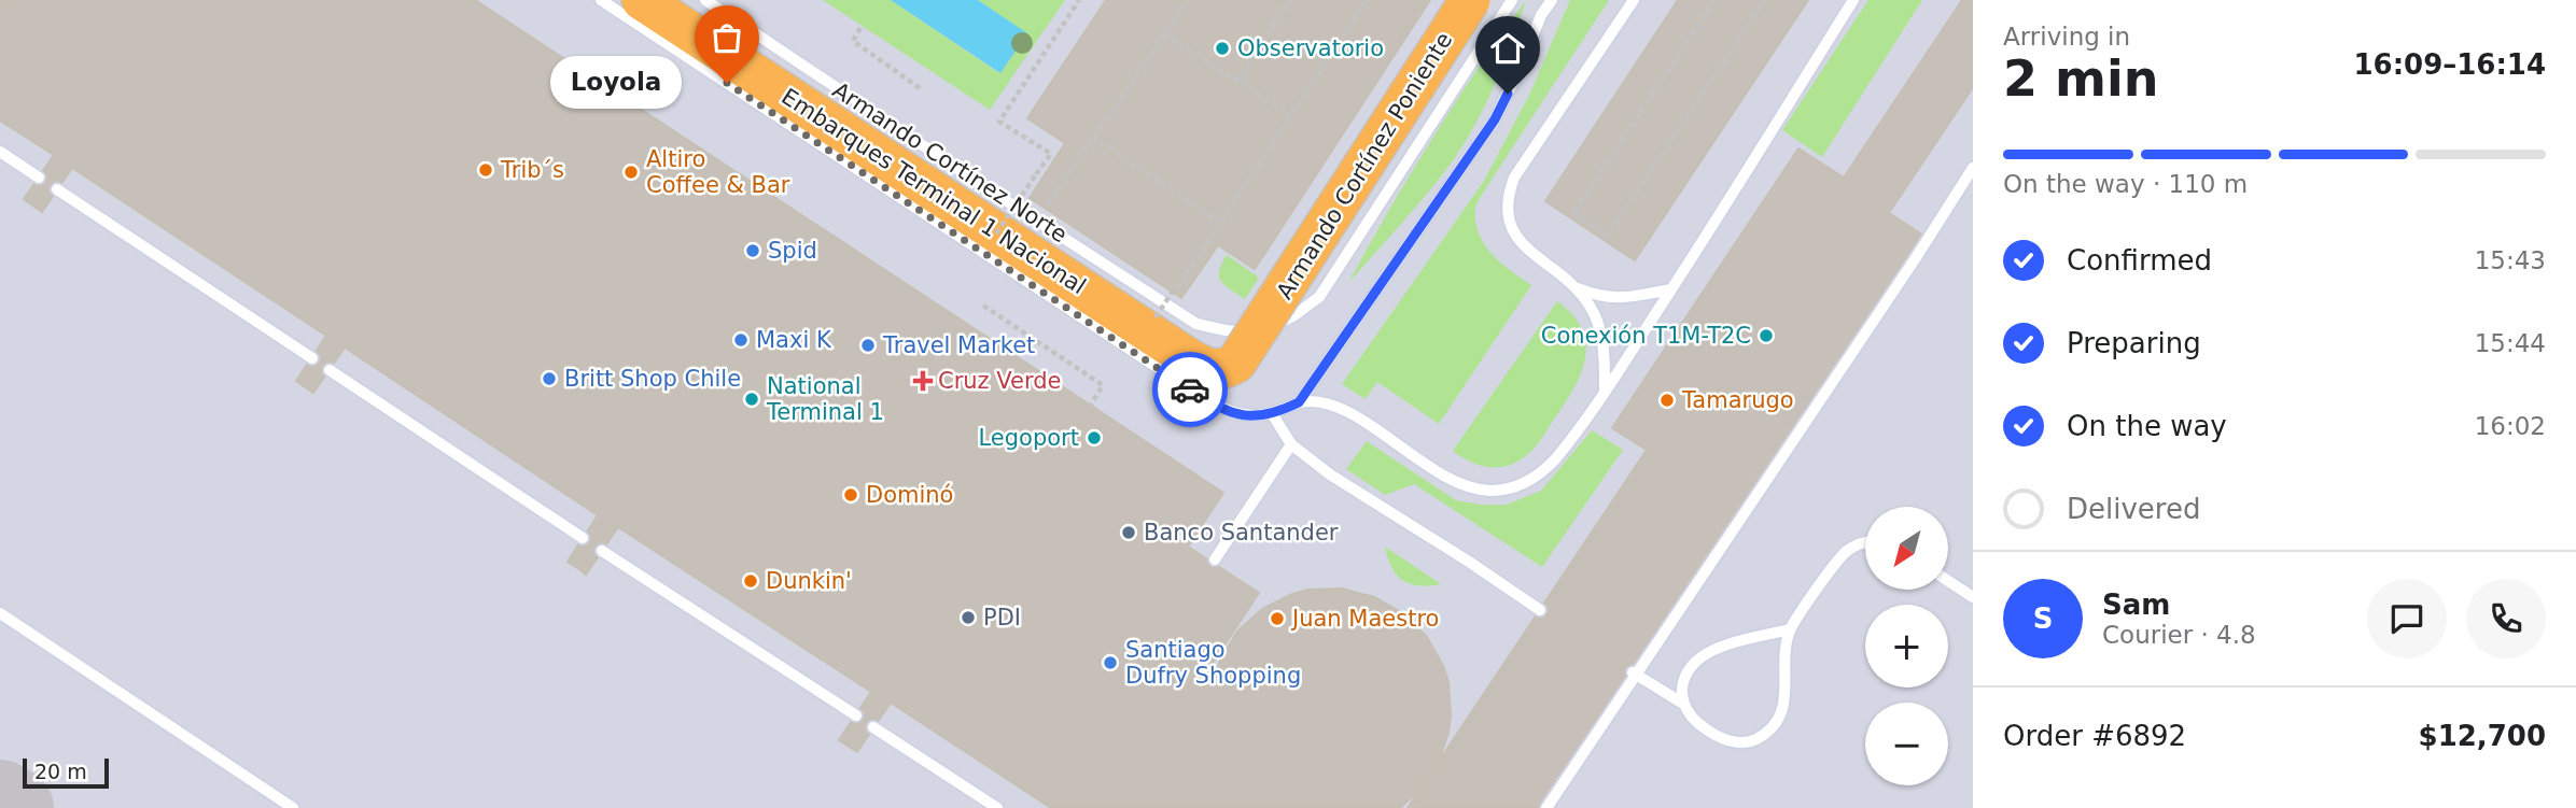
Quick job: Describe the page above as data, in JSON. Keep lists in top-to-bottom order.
{
  "streets": {
    "highway": ["Armando Cortínez Poniente", "Embarques Terminal 1 Nacional"],
    "lane": ["Armando Cortínez Norte"]
  },
  "crossings": [
    ["Armando Cortínez Norte", "Armando Cortínez Poniente"],
    ["Armando Cortínez Norte", "Embarques Terminal 1 Nacional"],
    ["Armando Cortínez Poniente", "Embarques Terminal 1 Nacional"]
  ],
  "places": {
    "other": [
      "Observatorio",
      "Loyola",
      "Trib´s",
      "Altiro Coffee & Bar",
      "Spid",
      "Conexión T1M-T2C",
      "Maxi K",
      "Travel Market",
      "Britt Shop Chile",
      "National Terminal 1",
      "Tamarugo",
      "Legoport",
      "Dominó",
      "Banco Santander",
      "Dunkin'",
      "PDI",
      "Juan Maestro",
      "Santiago Dufry Shopping"
    ],
    "health": ["Cruz Verde"]
  },
  "scale_bar": "20 m",
  "north": "bottom left",
  "page": {
    "heading": ["2 min", "Arriving in", "16:09–16:14"],
    "panel": [
      "Sam",
      "Courier · 4.8",
      "Order #6892",
      "$12,700"
    ],
    "bubble": "Loyola",
    "bar": "On the way · 110 m",
    "list": [
      ["Confirmed", "15:43"],
      ["Preparing", "15:44"],
      ["On the way", "16:02"],
      "Delivered"
    ],
    "map_buttons": ["+", "−"],
    "round": "S",
    "scale": "20 m"
  }
}
